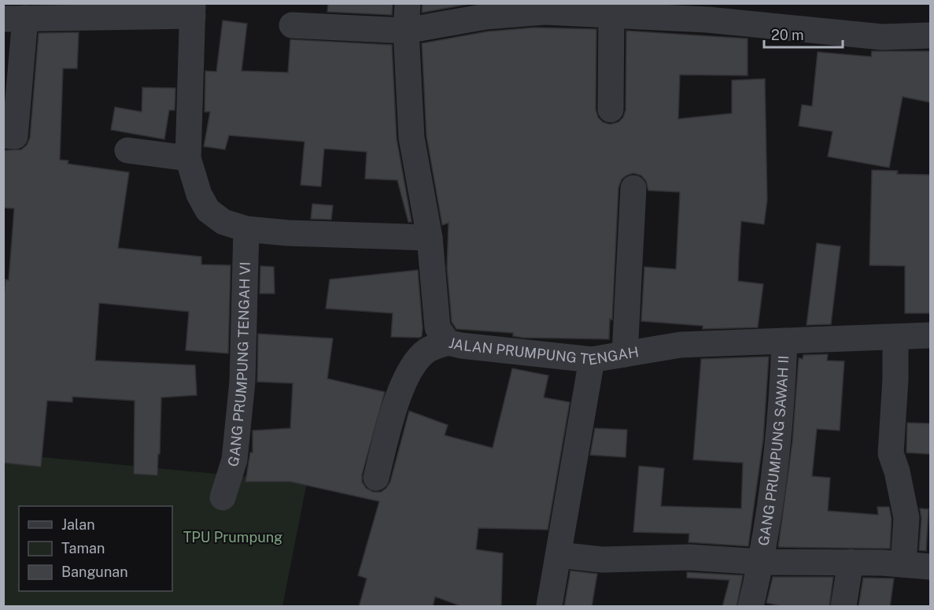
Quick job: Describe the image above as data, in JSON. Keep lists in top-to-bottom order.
{
  "streets": {
    "street": ["JALAN PRUMPUNG TENGAH", "GANG PRUMPUNG TENGAH VI", "GANG PRUMPUNG SAWAH II"]
  },
  "crossings": [
    ["JALAN PRUMPUNG TENGAH", "GANG PRUMPUNG SAWAH II"]
  ],
  "parks": ["TPU Prumpung"],
  "legend": ["Jalan", "Taman", "Bangunan"],
  "scale_bar": "20 m"
}
